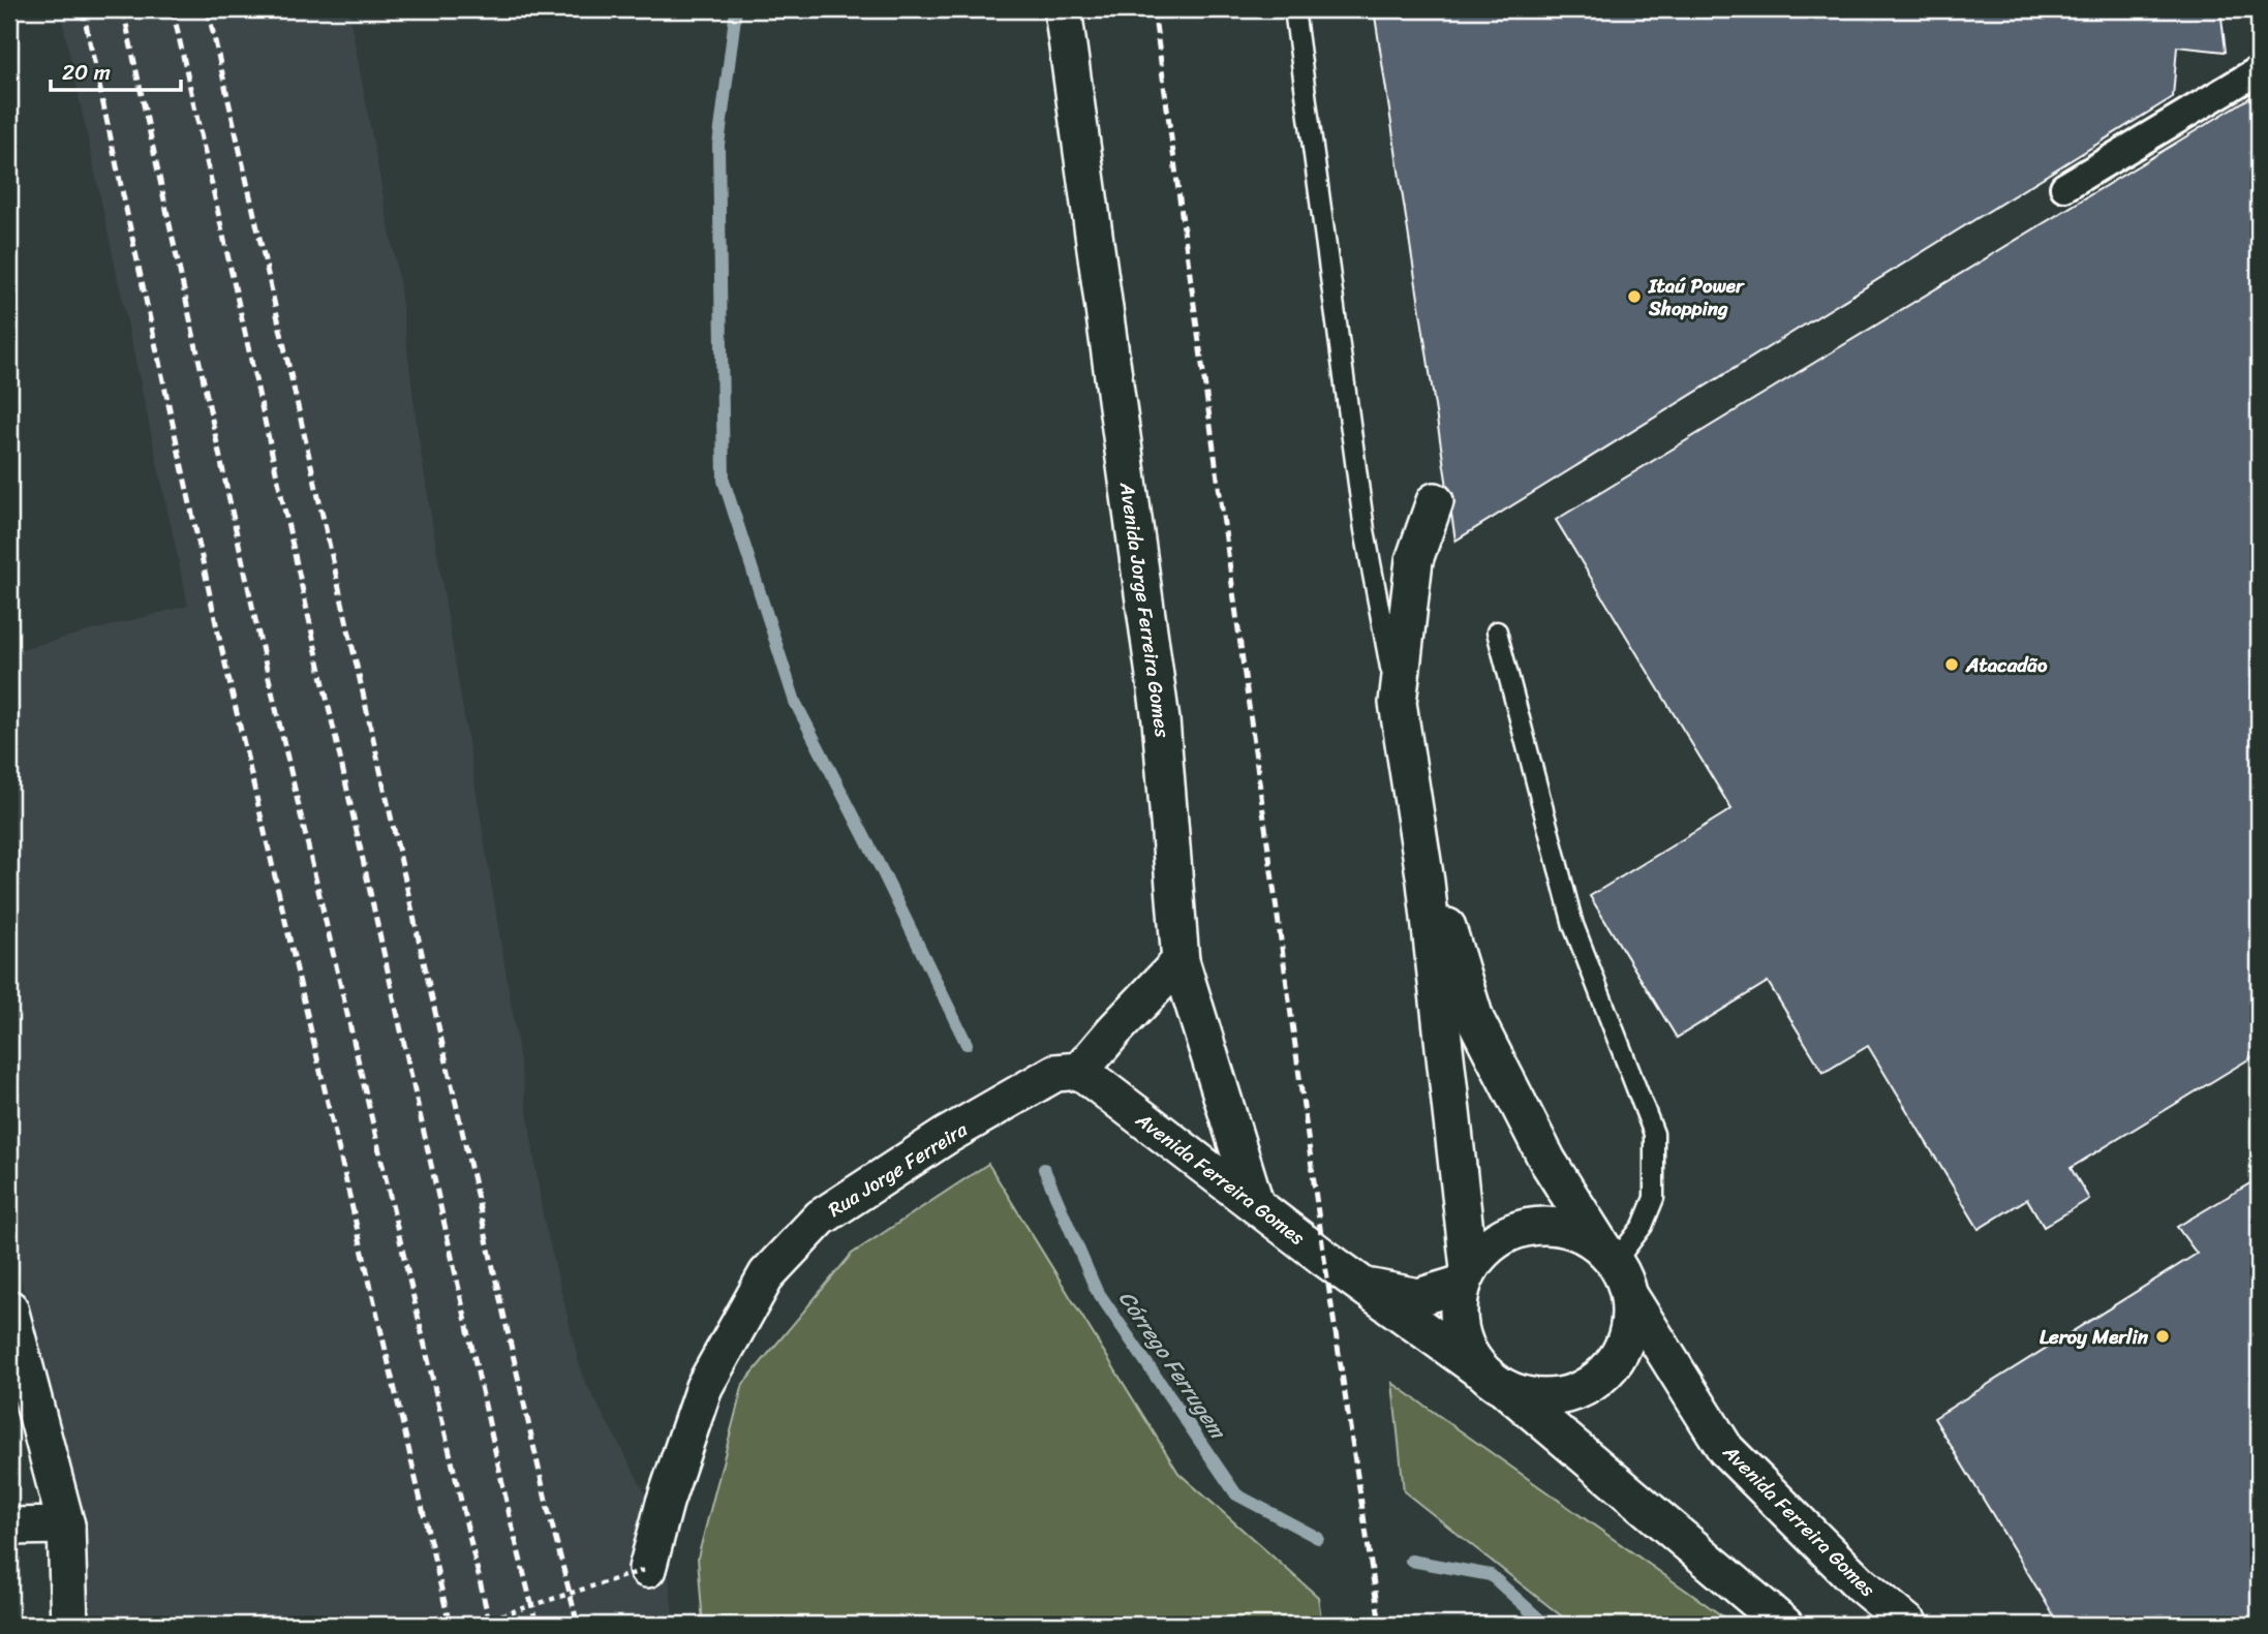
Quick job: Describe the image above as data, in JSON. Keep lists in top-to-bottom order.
{
  "streets": {
    "street": ["Avenida Jorge Ferreira Gomes", "Rua Jorge Ferreira", "Avenida Ferreira Gomes"]
  },
  "crossings": [
    ["Avenida Jorge Ferreira Gomes", "Avenida Ferreira Gomes"],
    ["Rua Jorge Ferreira", "Avenida Ferreira Gomes"]
  ],
  "water": ["Córrego Ferrugem"],
  "places": ["Itaú Power Shopping", "Atacadão", "Leroy Merlin"],
  "scale_bar": "20 m"
}
